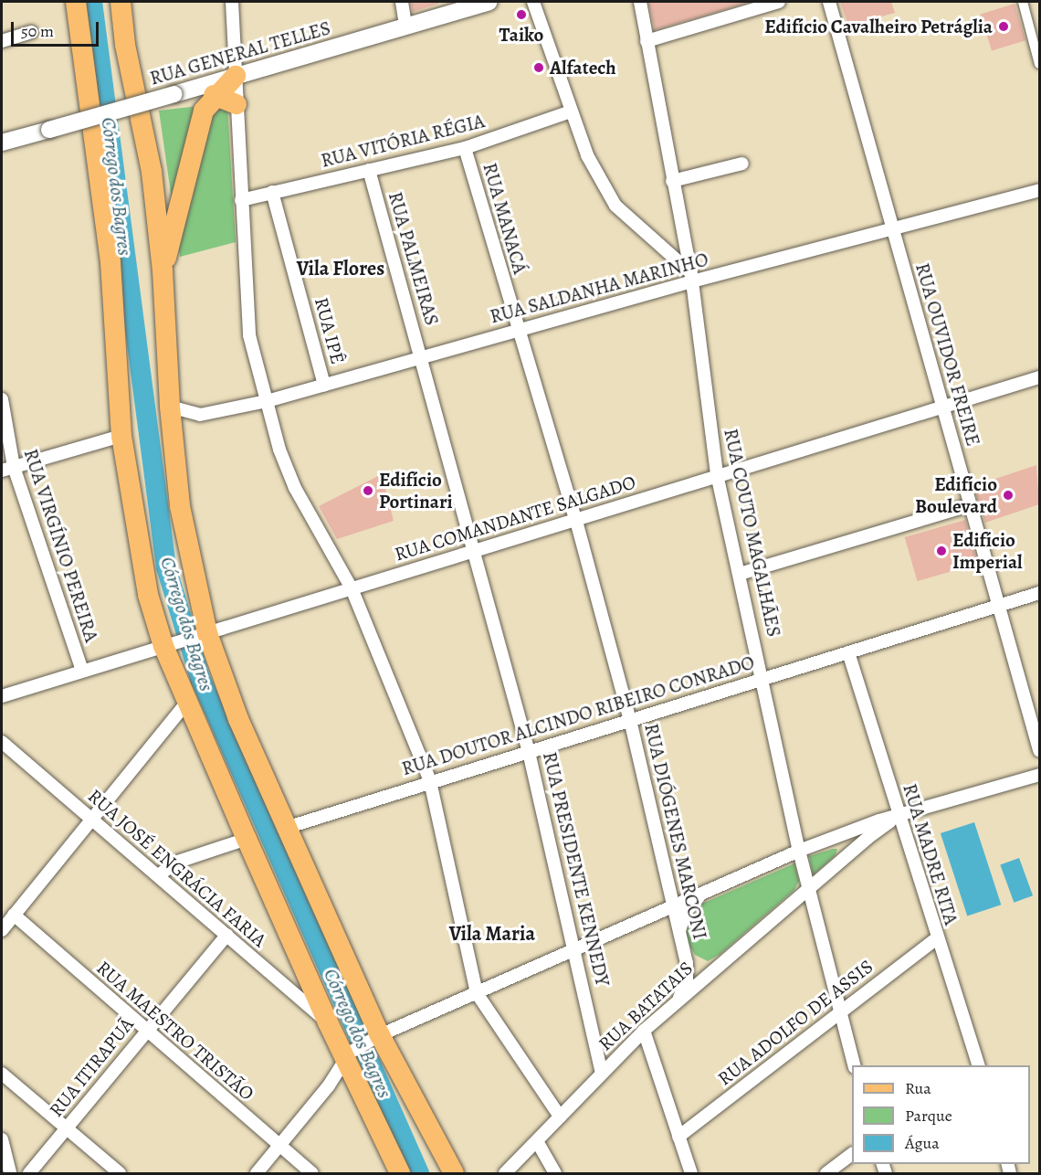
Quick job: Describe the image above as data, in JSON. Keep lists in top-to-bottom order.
{
  "streets": {
    "street": [
      "RUA GENERAL TELLES",
      "RUA VITÓRIA RÉGIA",
      "RUA MANACÁ",
      "RUA PALMEIRAS",
      "RUA SALDANHA MARINHO",
      "RUA IPÊ",
      "RUA OUVIDOR FREIRE",
      "RUA COMANDANTE SALGADO",
      "RUA COUTO MAGALHÃES",
      "RUA VIRGÍNIO PEREIRA",
      "RUA DOUTOR ALCINDO RIBEIRO CONRADO",
      "RUA DIÓGENES MARCONI",
      "RUA MADRE RITA",
      "RUA JOSÉ ENGRÁCIA FARIA",
      "RUA PRESIDENTE KENNEDY",
      "RUA BATATAIS",
      "RUA ADOLFO DE ASSIS",
      "RUA MAESTRO TRISTÃO",
      "RUA ITIRAPUÃ"
    ]
  },
  "crossings": [
    ["RUA VITÓRIA RÉGIA", "RUA MANACÁ"],
    ["RUA VITÓRIA RÉGIA", "RUA PALMEIRAS"],
    ["RUA VITÓRIA RÉGIA", "RUA IPÊ"],
    ["RUA MANACÁ", "RUA SALDANHA MARINHO"],
    ["RUA MANACÁ", "RUA DIÓGENES MARCONI"],
    ["RUA PALMEIRAS", "RUA SALDANHA MARINHO"],
    ["RUA PALMEIRAS", "RUA PRESIDENTE KENNEDY"],
    ["RUA SALDANHA MARINHO", "RUA IPÊ"],
    ["RUA SALDANHA MARINHO", "RUA OUVIDOR FREIRE"],
    ["RUA SALDANHA MARINHO", "RUA COUTO MAGALHÃES"],
    ["RUA SALDANHA MARINHO", "RUA DIÓGENES MARCONI"],
    ["RUA SALDANHA MARINHO", "RUA PRESIDENTE KENNEDY"],
    ["RUA OUVIDOR FREIRE", "RUA COMANDANTE SALGADO"],
    ["RUA OUVIDOR FREIRE", "RUA DOUTOR ALCINDO RIBEIRO CONRADO"],
    ["RUA COMANDANTE SALGADO", "RUA COUTO MAGALHÃES"],
    ["RUA COMANDANTE SALGADO", "RUA VIRGÍNIO PEREIRA"],
    ["RUA COMANDANTE SALGADO", "RUA DIÓGENES MARCONI"],
    ["RUA COMANDANTE SALGADO", "RUA PRESIDENTE KENNEDY"],
    ["RUA COUTO MAGALHÃES", "RUA DOUTOR ALCINDO RIBEIRO CONRADO"],
    ["RUA COUTO MAGALHÃES", "RUA BATATAIS"],
    ["RUA COUTO MAGALHÃES", "RUA ADOLFO DE ASSIS"],
    ["RUA DOUTOR ALCINDO RIBEIRO CONRADO", "RUA DIÓGENES MARCONI"],
    ["RUA DOUTOR ALCINDO RIBEIRO CONRADO", "RUA MADRE RITA"],
    ["RUA DOUTOR ALCINDO RIBEIRO CONRADO", "RUA PRESIDENTE KENNEDY"],
    ["RUA DIÓGENES MARCONI", "RUA BATATAIS"],
    ["RUA MADRE RITA", "RUA BATATAIS"],
    ["RUA MADRE RITA", "RUA ADOLFO DE ASSIS"],
    ["RUA JOSÉ ENGRÁCIA FARIA", "RUA ITIRAPUÃ"],
    ["RUA PRESIDENTE KENNEDY", "RUA BATATAIS"],
    ["RUA MAESTRO TRISTÃO", "RUA ITIRAPUÃ"]
  ],
  "districts": ["Vila Flores", "Vila Maria"],
  "water": ["Córrego dos Bagres"],
  "places": [
    "Taiko",
    "Edifício Cavalheiro Petráglia",
    "Alfatech",
    "Edifício Portinari",
    "Edifício Boulevard",
    "Edifício Imperial"
  ],
  "legend": ["Rua", "Parque", "Água"],
  "scale_bar": "50 m"
}
